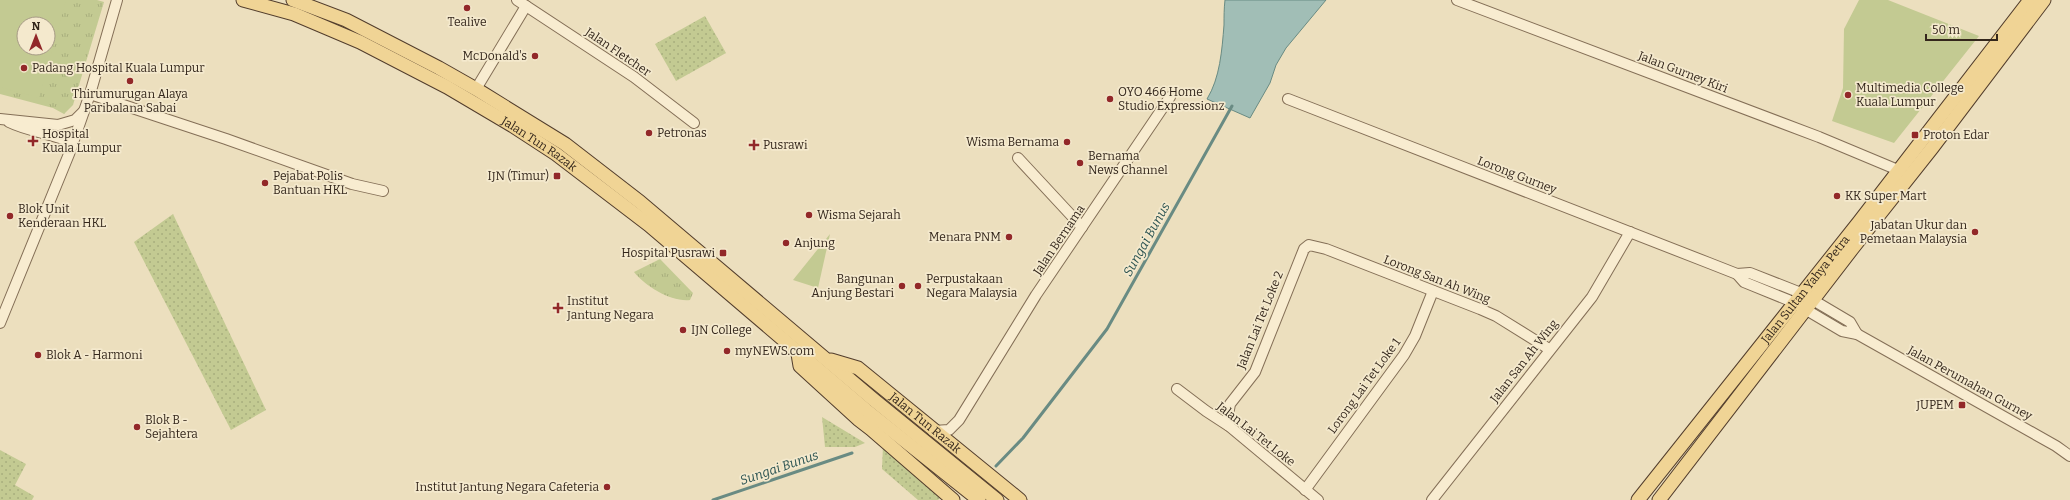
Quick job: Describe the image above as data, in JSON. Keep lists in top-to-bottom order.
{
  "streets": {
    "main road": ["Jalan Tun Razak", "Jalan Sultan Yahya Petra"],
    "street": [
      "Jalan Fletcher",
      "Jalan Gurney Kiri",
      "Lorong Gurney",
      "Jalan Bernama",
      "Lorong San Ah Wing",
      "Jalan Lai Tet Loke 2",
      "Jalan San Ah Wing",
      "Jalan Perumahan Gurney",
      "Lorong Lai Tet Loke 1",
      "Jalan Lai Tet Loke"
    ]
  },
  "crossings": [
    ["Jalan Fletcher", "Jalan Tun Razak"],
    ["Jalan Gurney Kiri", "Jalan Sultan Yahya Petra"],
    ["Jalan Tun Razak", "Jalan Bernama"],
    ["Lorong Gurney", "Jalan Sultan Yahya Petra"],
    ["Lorong Gurney", "Jalan San Ah Wing"],
    ["Lorong Gurney", "Jalan Perumahan Gurney"],
    ["Lorong San Ah Wing", "Jalan Lai Tet Loke 2"],
    ["Lorong San Ah Wing", "Jalan San Ah Wing"],
    ["Lorong San Ah Wing", "Lorong Lai Tet Loke 1"],
    ["Jalan Sultan Yahya Petra", "Jalan Perumahan Gurney"],
    ["Jalan Lai Tet Loke 2", "Jalan Lai Tet Loke"],
    ["Lorong Lai Tet Loke 1", "Jalan Lai Tet Loke"]
  ],
  "water": ["Sungai Bunus"],
  "places": {
    "other": [
      "Tealive",
      "McDonald's",
      "Padang Hospital Kuala Lumpur",
      "Thirumurugan Alaya Paribalana Sabai",
      "Multimedia College Kuala Lumpur",
      "OYO 466 Home Studio Expressionz",
      "Petronas",
      "Wisma Bernama",
      "Bernama News Channel",
      "Pejabat Polis Bantuan HKL",
      "KK Super Mart",
      "Wisma Sejarah",
      "Blok Unit Kenderaan HKL",
      "Jabatan Ukur dan Pemetaan Malaysia",
      "Menara PNM",
      "Anjung",
      "Bangunan Anjung Bestari",
      "Perpustakaan Negara Malaysia",
      "IJN College",
      "myNEWS.com",
      "Blok A - Harmoni",
      "Blok B - Sejahtera",
      "Institut Jantung Negara Cafeteria"
    ],
    "transit": [
      "Proton Edar",
      "IJN (Timur)",
      "Hospital Pusrawi",
      "JUPEM"
    ],
    "health": ["Hospital Kuala Lumpur", "Pusrawi", "Institut Jantung Negara"]
  },
  "scale_bar": "50 m",
  "north": "top"
}
